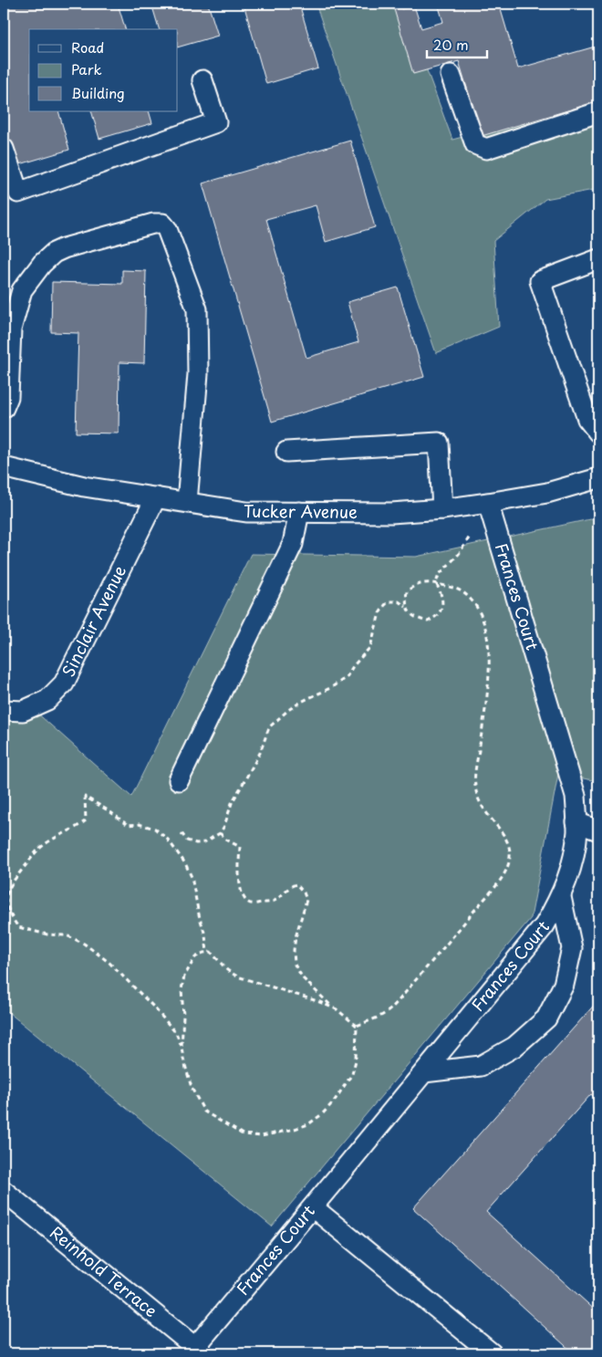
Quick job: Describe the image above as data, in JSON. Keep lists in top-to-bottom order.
{
  "streets": {
    "street": [
      "Tucker Avenue",
      "Frances Court",
      "Sinclair Avenue",
      "Reinhold Terrace"
    ]
  },
  "crossings": [
    ["Tucker Avenue", "Frances Court"],
    ["Tucker Avenue", "Sinclair Avenue"],
    ["Frances Court", "Reinhold Terrace"]
  ],
  "legend": ["Road", "Park", "Building"],
  "scale_bar": "20 m"
}
